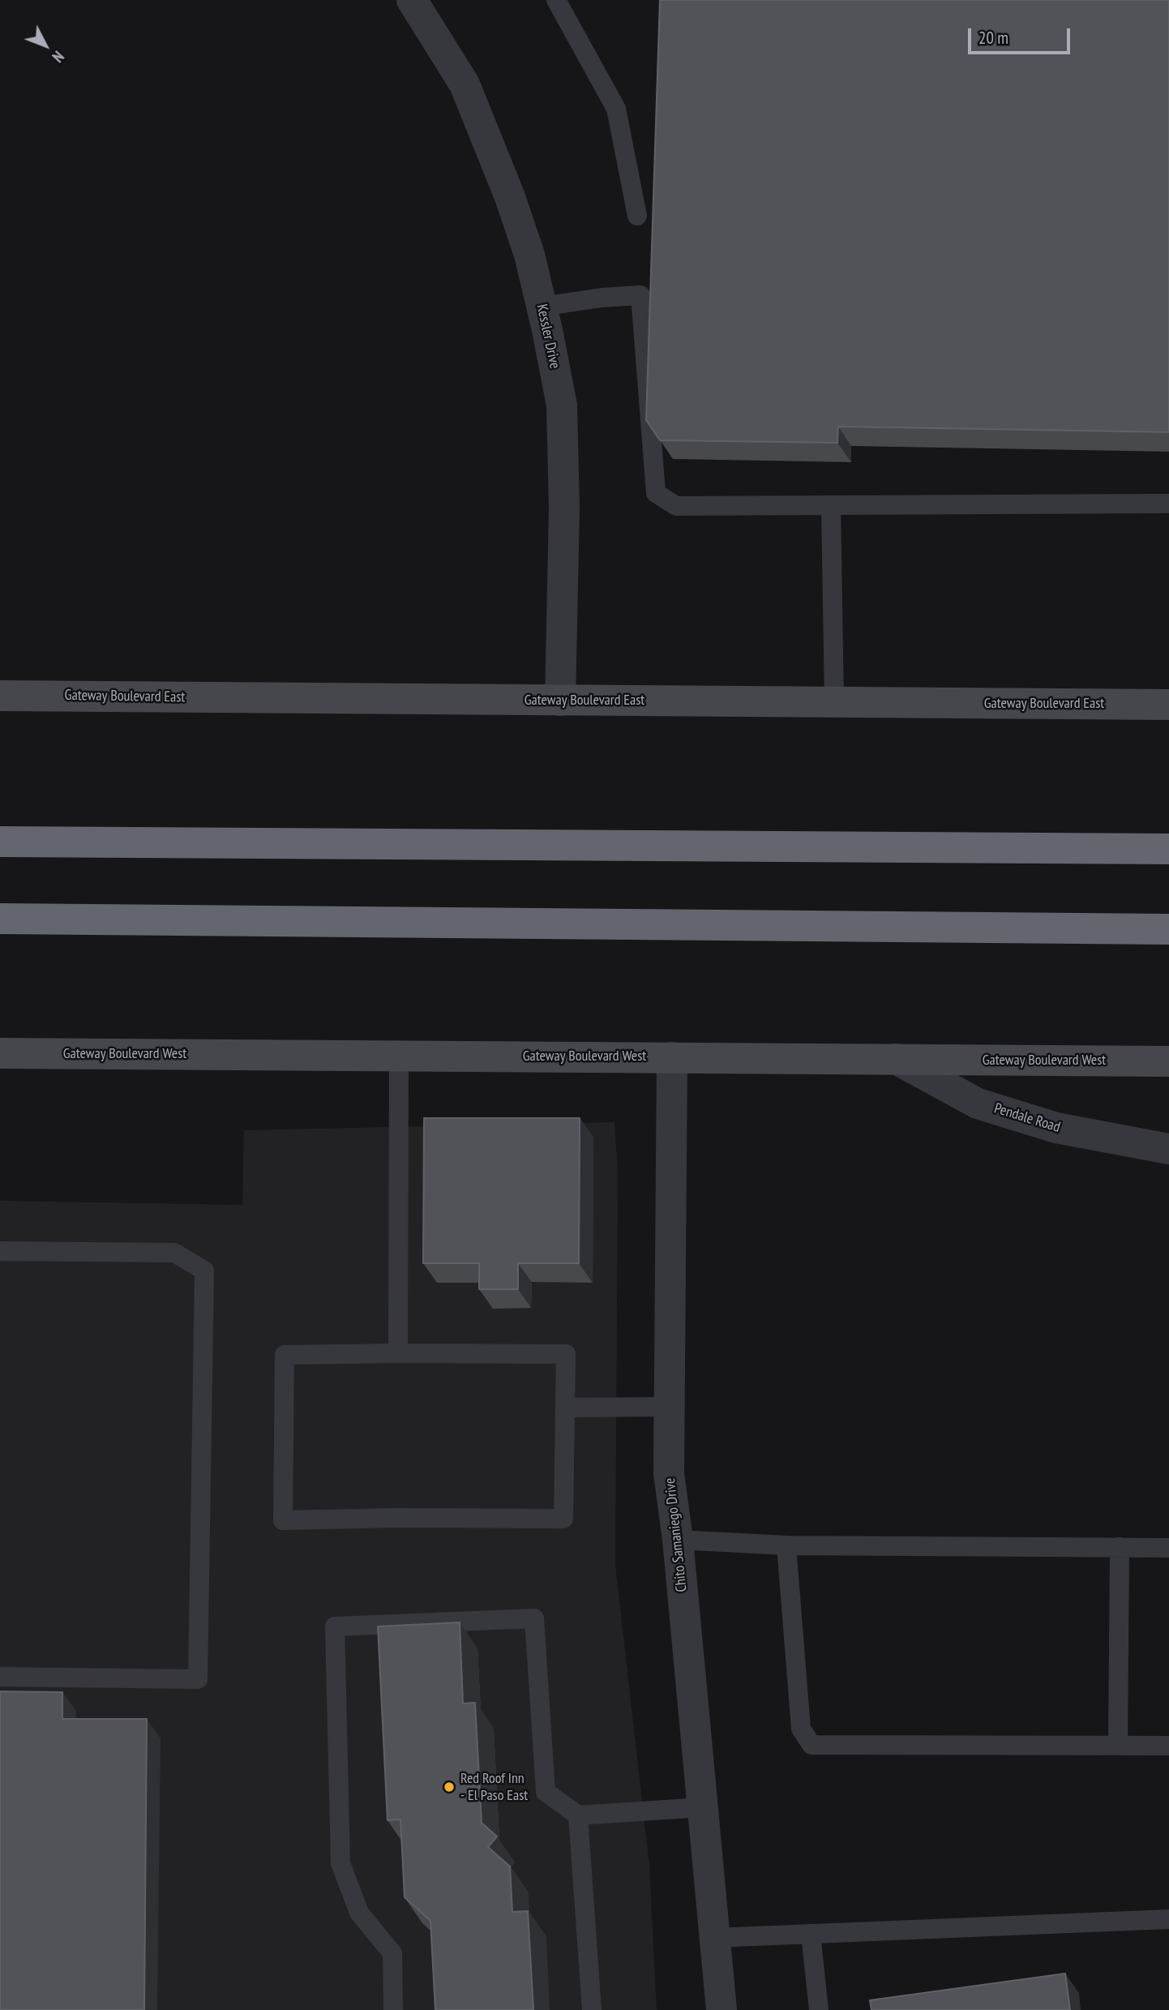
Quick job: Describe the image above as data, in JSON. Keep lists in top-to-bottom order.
{
  "streets": {
    "main road": ["Gateway Boulevard East", "Gateway Boulevard West"],
    "street": ["Kessler Drive", "Pendale Road", "Chito Samaniego Drive"]
  },
  "crossings": [
    ["Kessler Drive", "Gateway Boulevard East"],
    ["Gateway Boulevard West", "Pendale Road"],
    ["Gateway Boulevard West", "Chito Samaniego Drive"]
  ],
  "places": ["Red Roof Inn - El Paso East"],
  "scale_bar": "20 m",
  "north": "bottom right"
}
